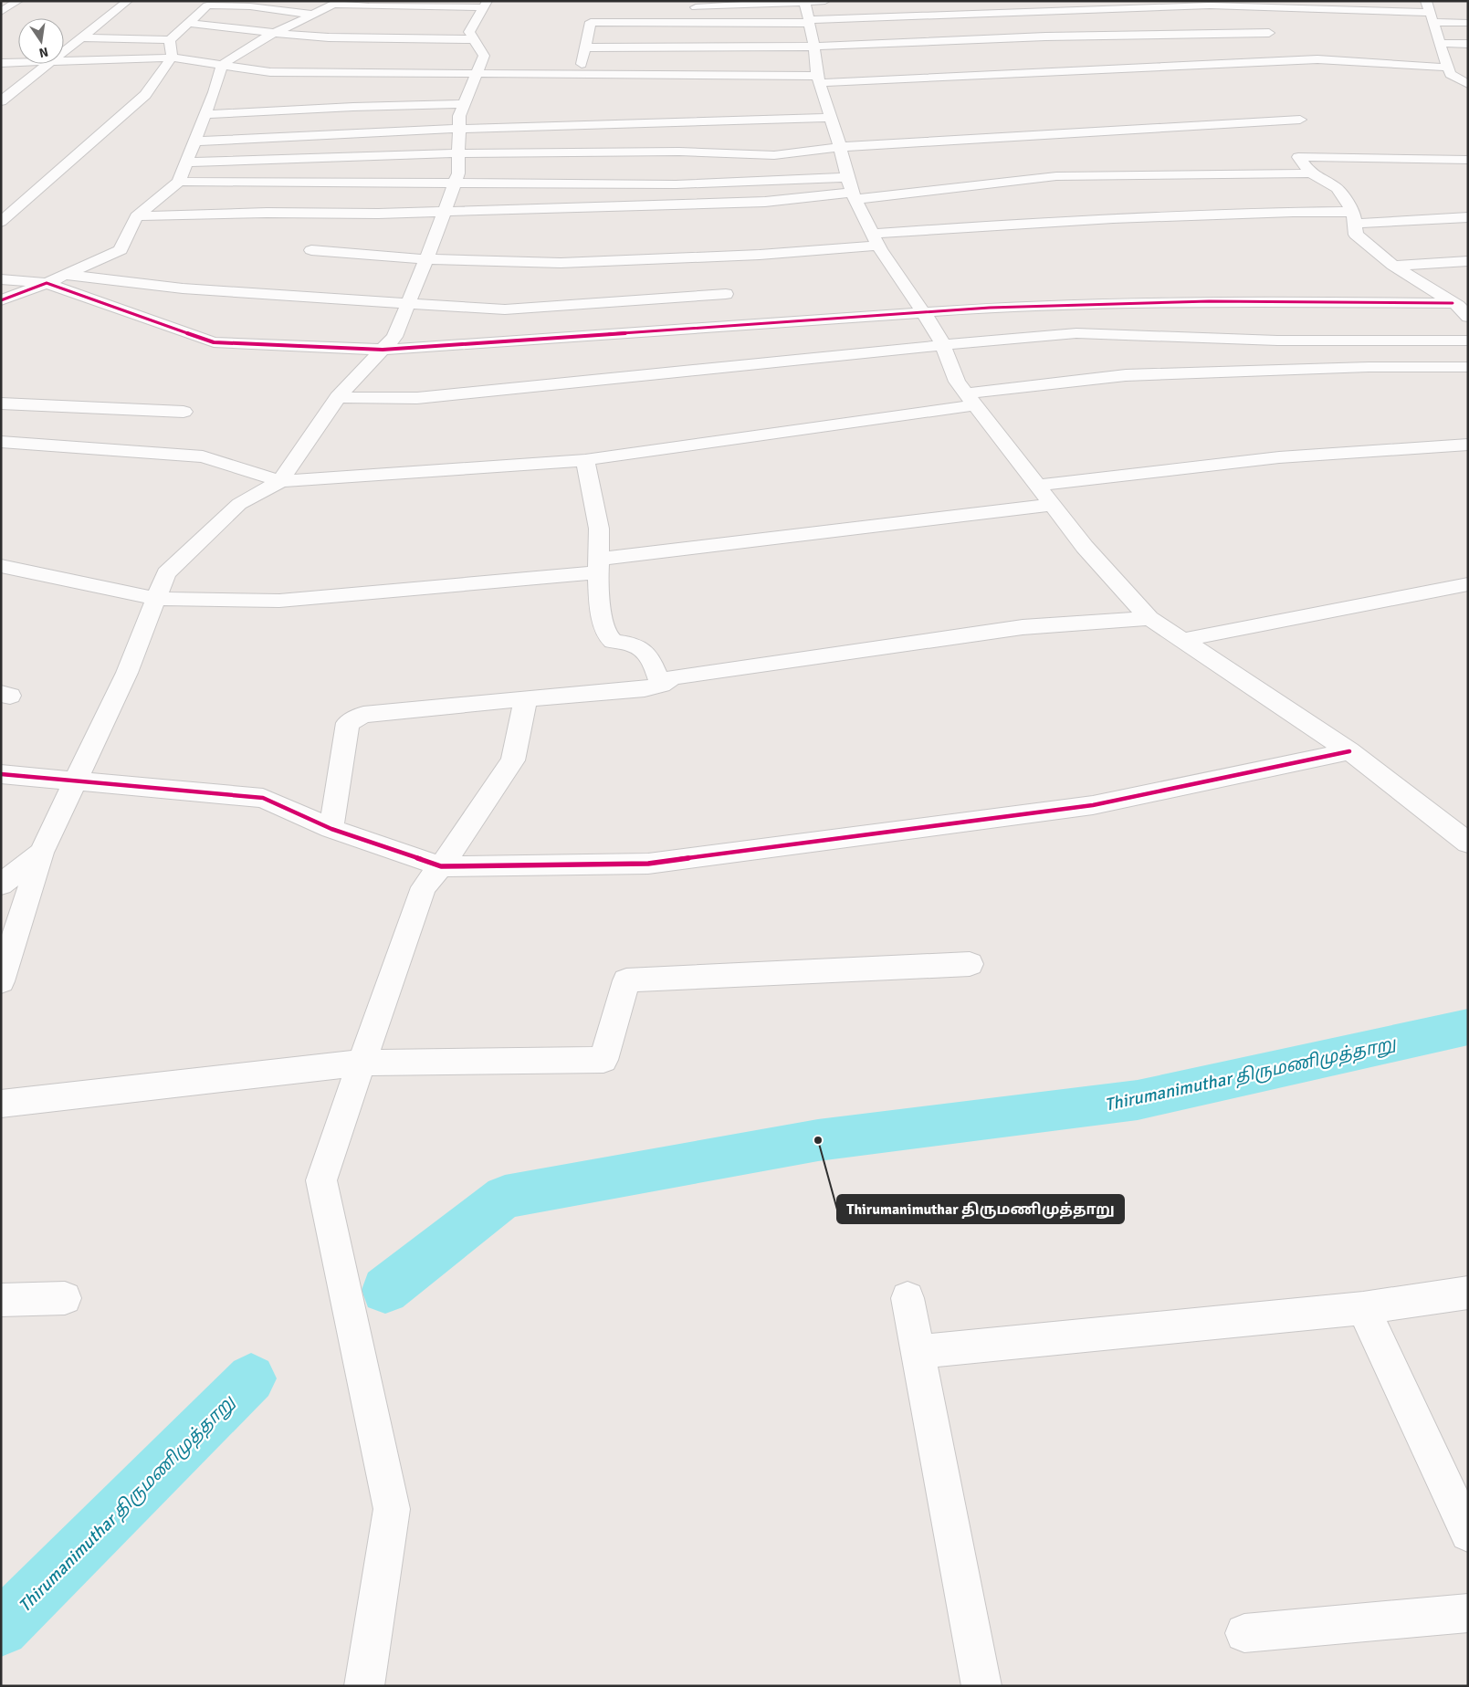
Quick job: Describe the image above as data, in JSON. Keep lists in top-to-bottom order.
{
  "water": ["Thirumanimuthar திருமணிமுத்தாறு"],
  "places": ["Thirumanimuthar திருமணிமுத்தாறு"],
  "north": "bottom"
}
